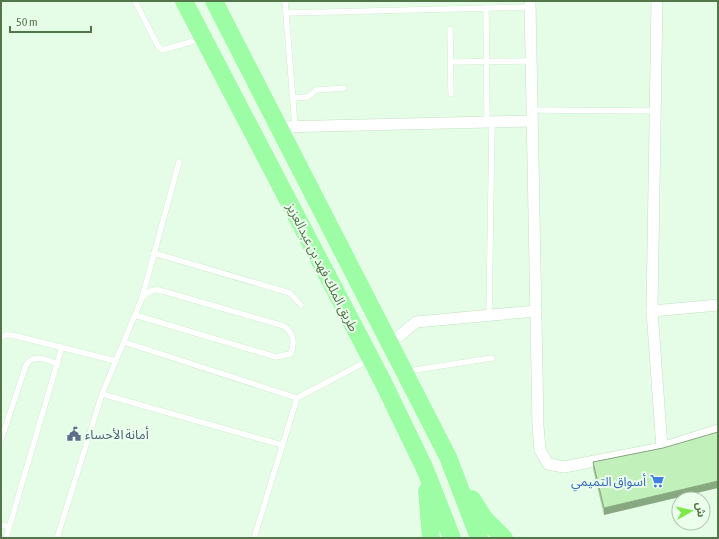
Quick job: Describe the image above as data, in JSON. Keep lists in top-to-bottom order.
{
  "streets": {
    "main road": ["طريق الملك فهد بن عبدالعزيز"]
  },
  "places": {
    "public building": ["أمانة الأحساء"],
    "supermarket": ["أسواق التميمي"]
  },
  "scale_bar": "50 m",
  "north": "right"
}
